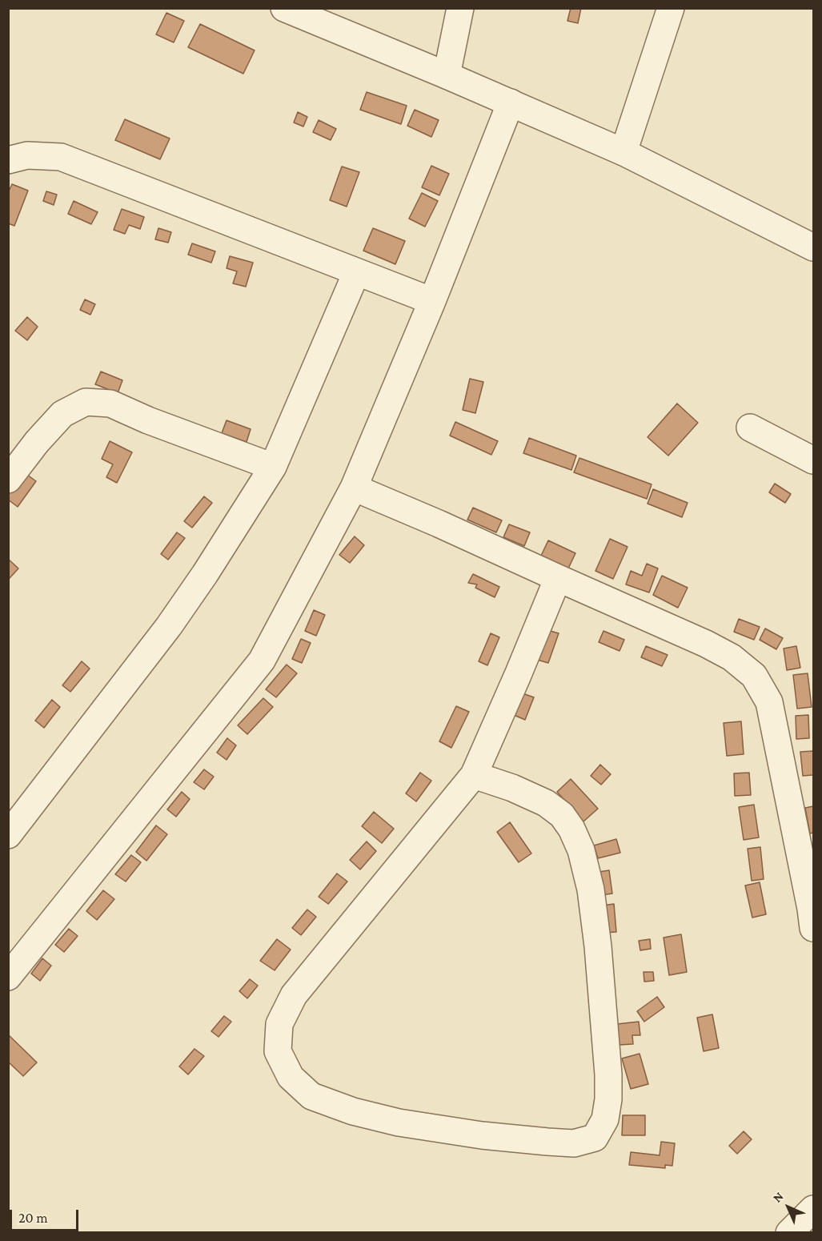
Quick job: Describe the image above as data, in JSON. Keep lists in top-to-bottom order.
{
  "scale_bar": "20 m",
  "north": "top left"
}
